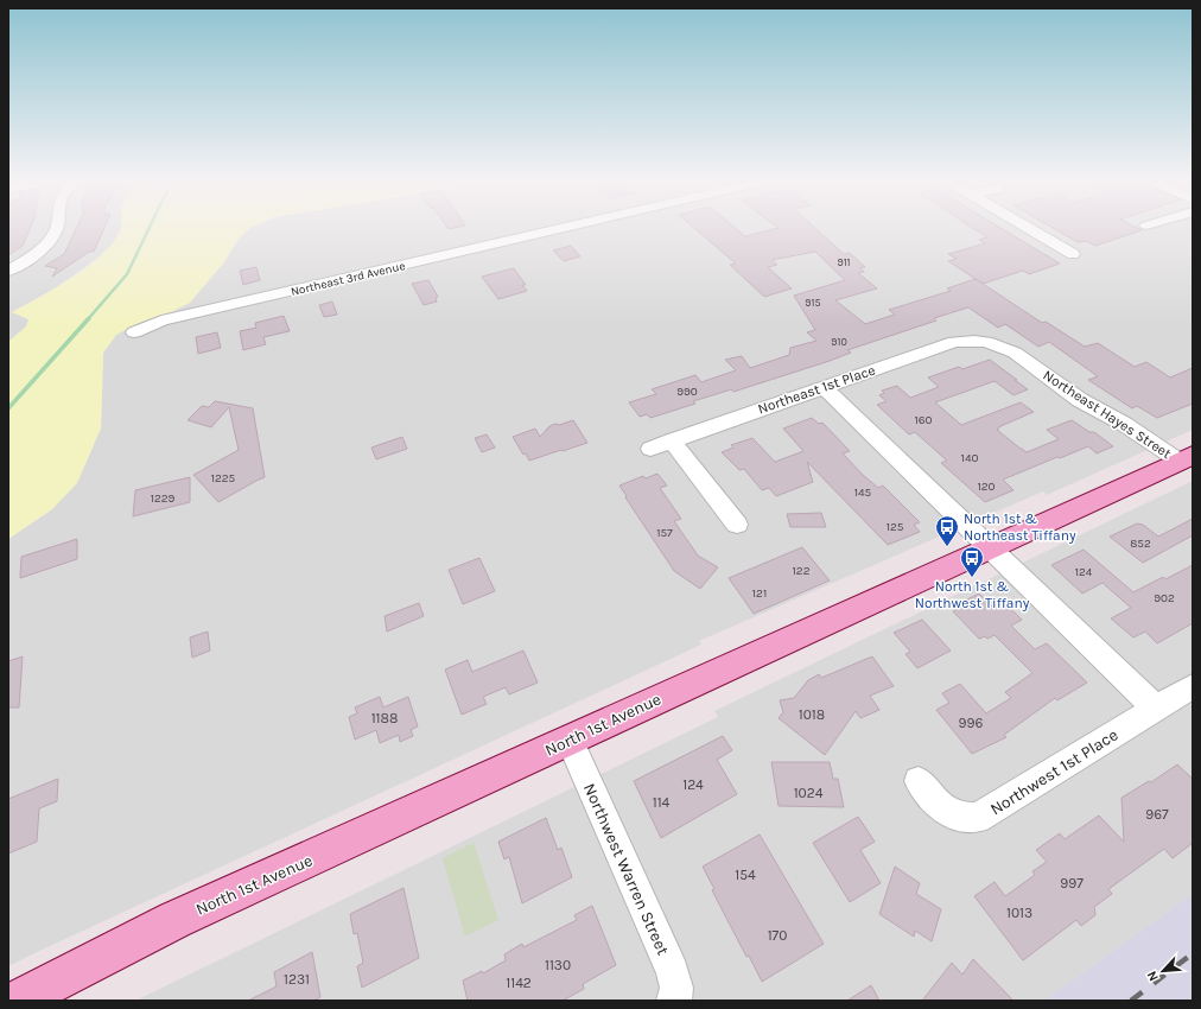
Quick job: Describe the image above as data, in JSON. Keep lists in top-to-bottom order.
{
  "streets": {
    "main road": ["North 1st Avenue"],
    "street": [
      "Northeast 3rd Avenue",
      "Northeast 1st Place",
      "Northeast Hayes Street",
      "Northwest 1st Place",
      "Northwest Warren Street"
    ]
  },
  "crossings": [
    ["Northeast 1st Place", "Northeast Hayes Street"],
    ["Northeast Hayes Street", "North 1st Avenue"],
    ["North 1st Avenue", "Northwest Warren Street"]
  ],
  "places": {
    "bus stop": ["North 1st & Northeast Tiffany", "North 1st & Northwest Tiffany"]
  },
  "house_numbers": [
    "911",
    "915",
    "910",
    "990",
    "160",
    "140",
    "1225",
    "120",
    "145",
    "1229",
    "125",
    "157",
    "852",
    "122",
    "124",
    "121",
    "902",
    "1018",
    "1188",
    "996",
    "124",
    "1024",
    "114",
    "967",
    "154",
    "997",
    "1013",
    "170",
    "1130",
    "1231",
    "1142"
  ],
  "north": "bottom left"
}
